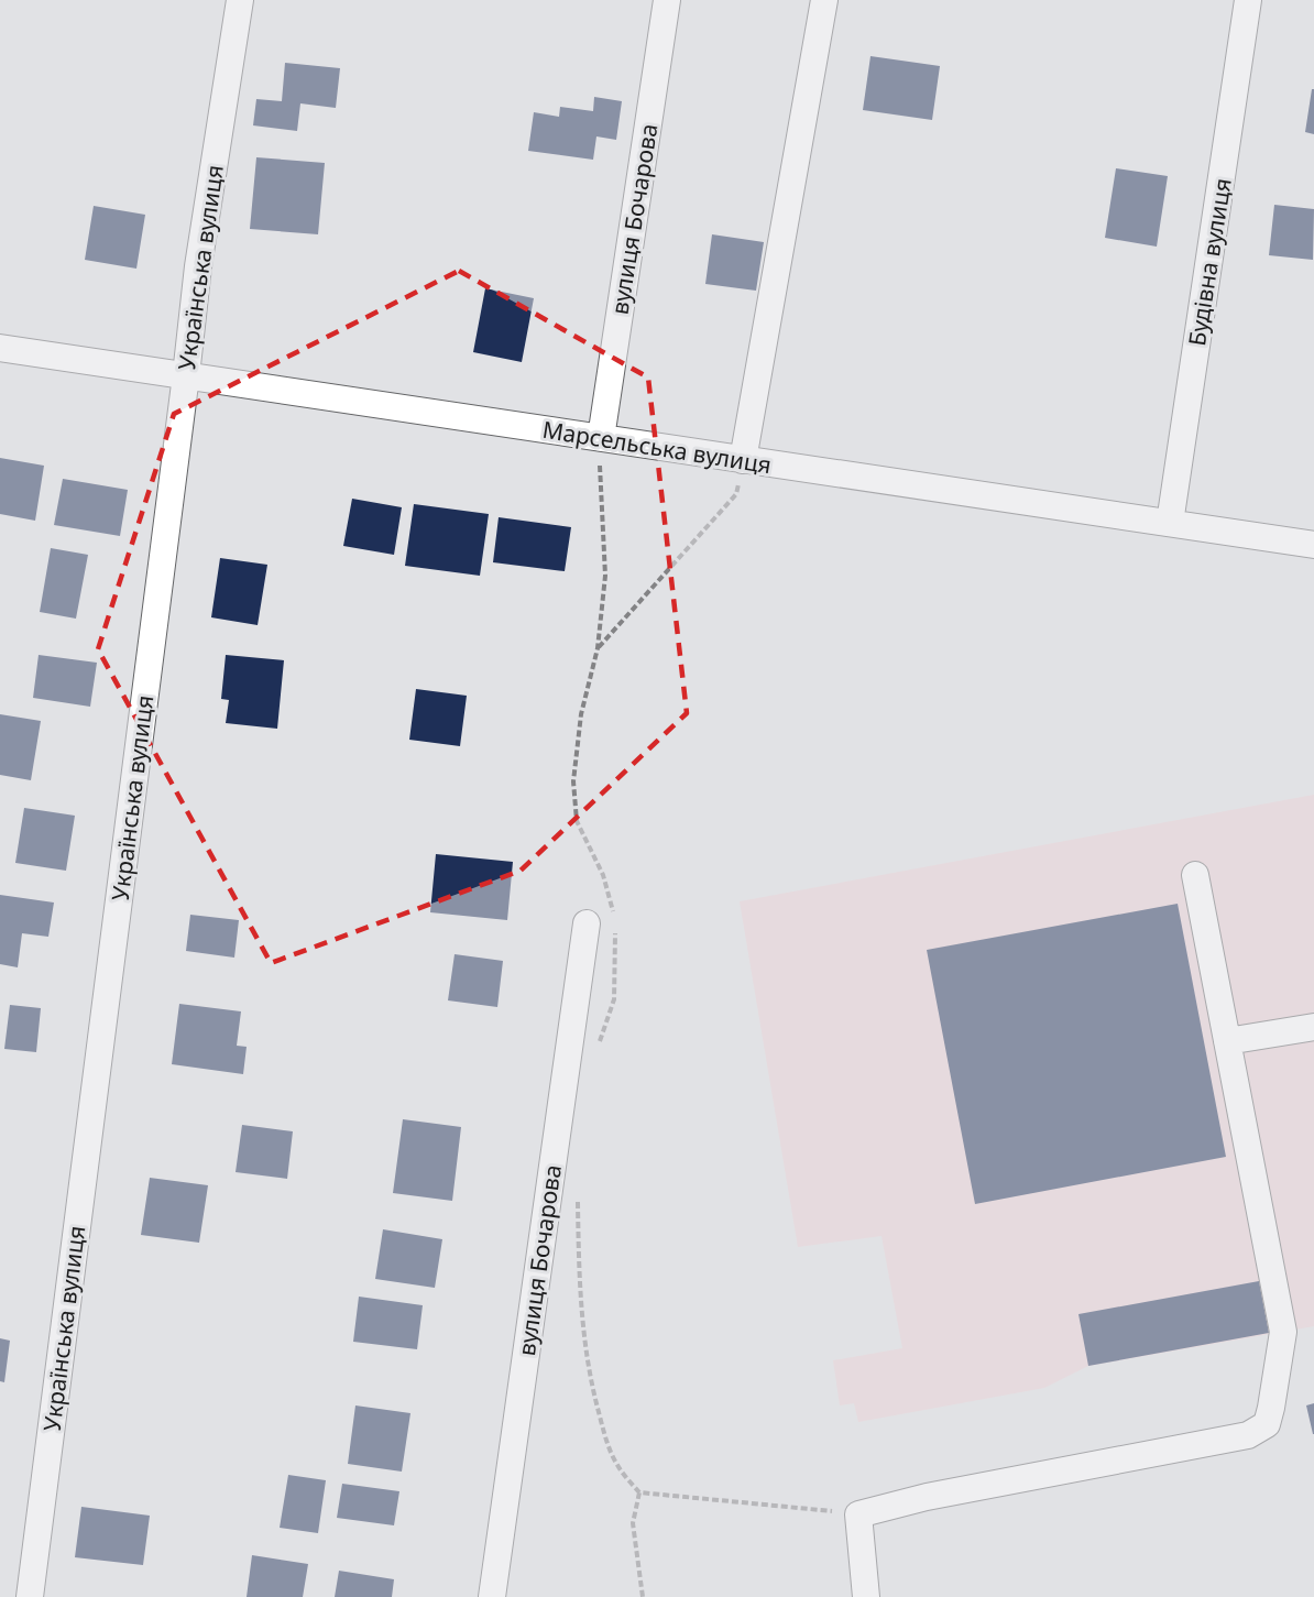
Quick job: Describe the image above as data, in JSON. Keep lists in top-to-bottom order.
{
  "streets": {
    "street": [
      "вулиця Бочарова",
      "Будівна вулиця",
      "Українська вулиця",
      "Марсельська вулиця"
    ]
  },
  "crossings": [
    ["вулиця Бочарова", "Марсельська вулиця"],
    ["Будівна вулиця", "Марсельська вулиця"],
    ["Українська вулиця", "Марсельська вулиця"]
  ]
}
